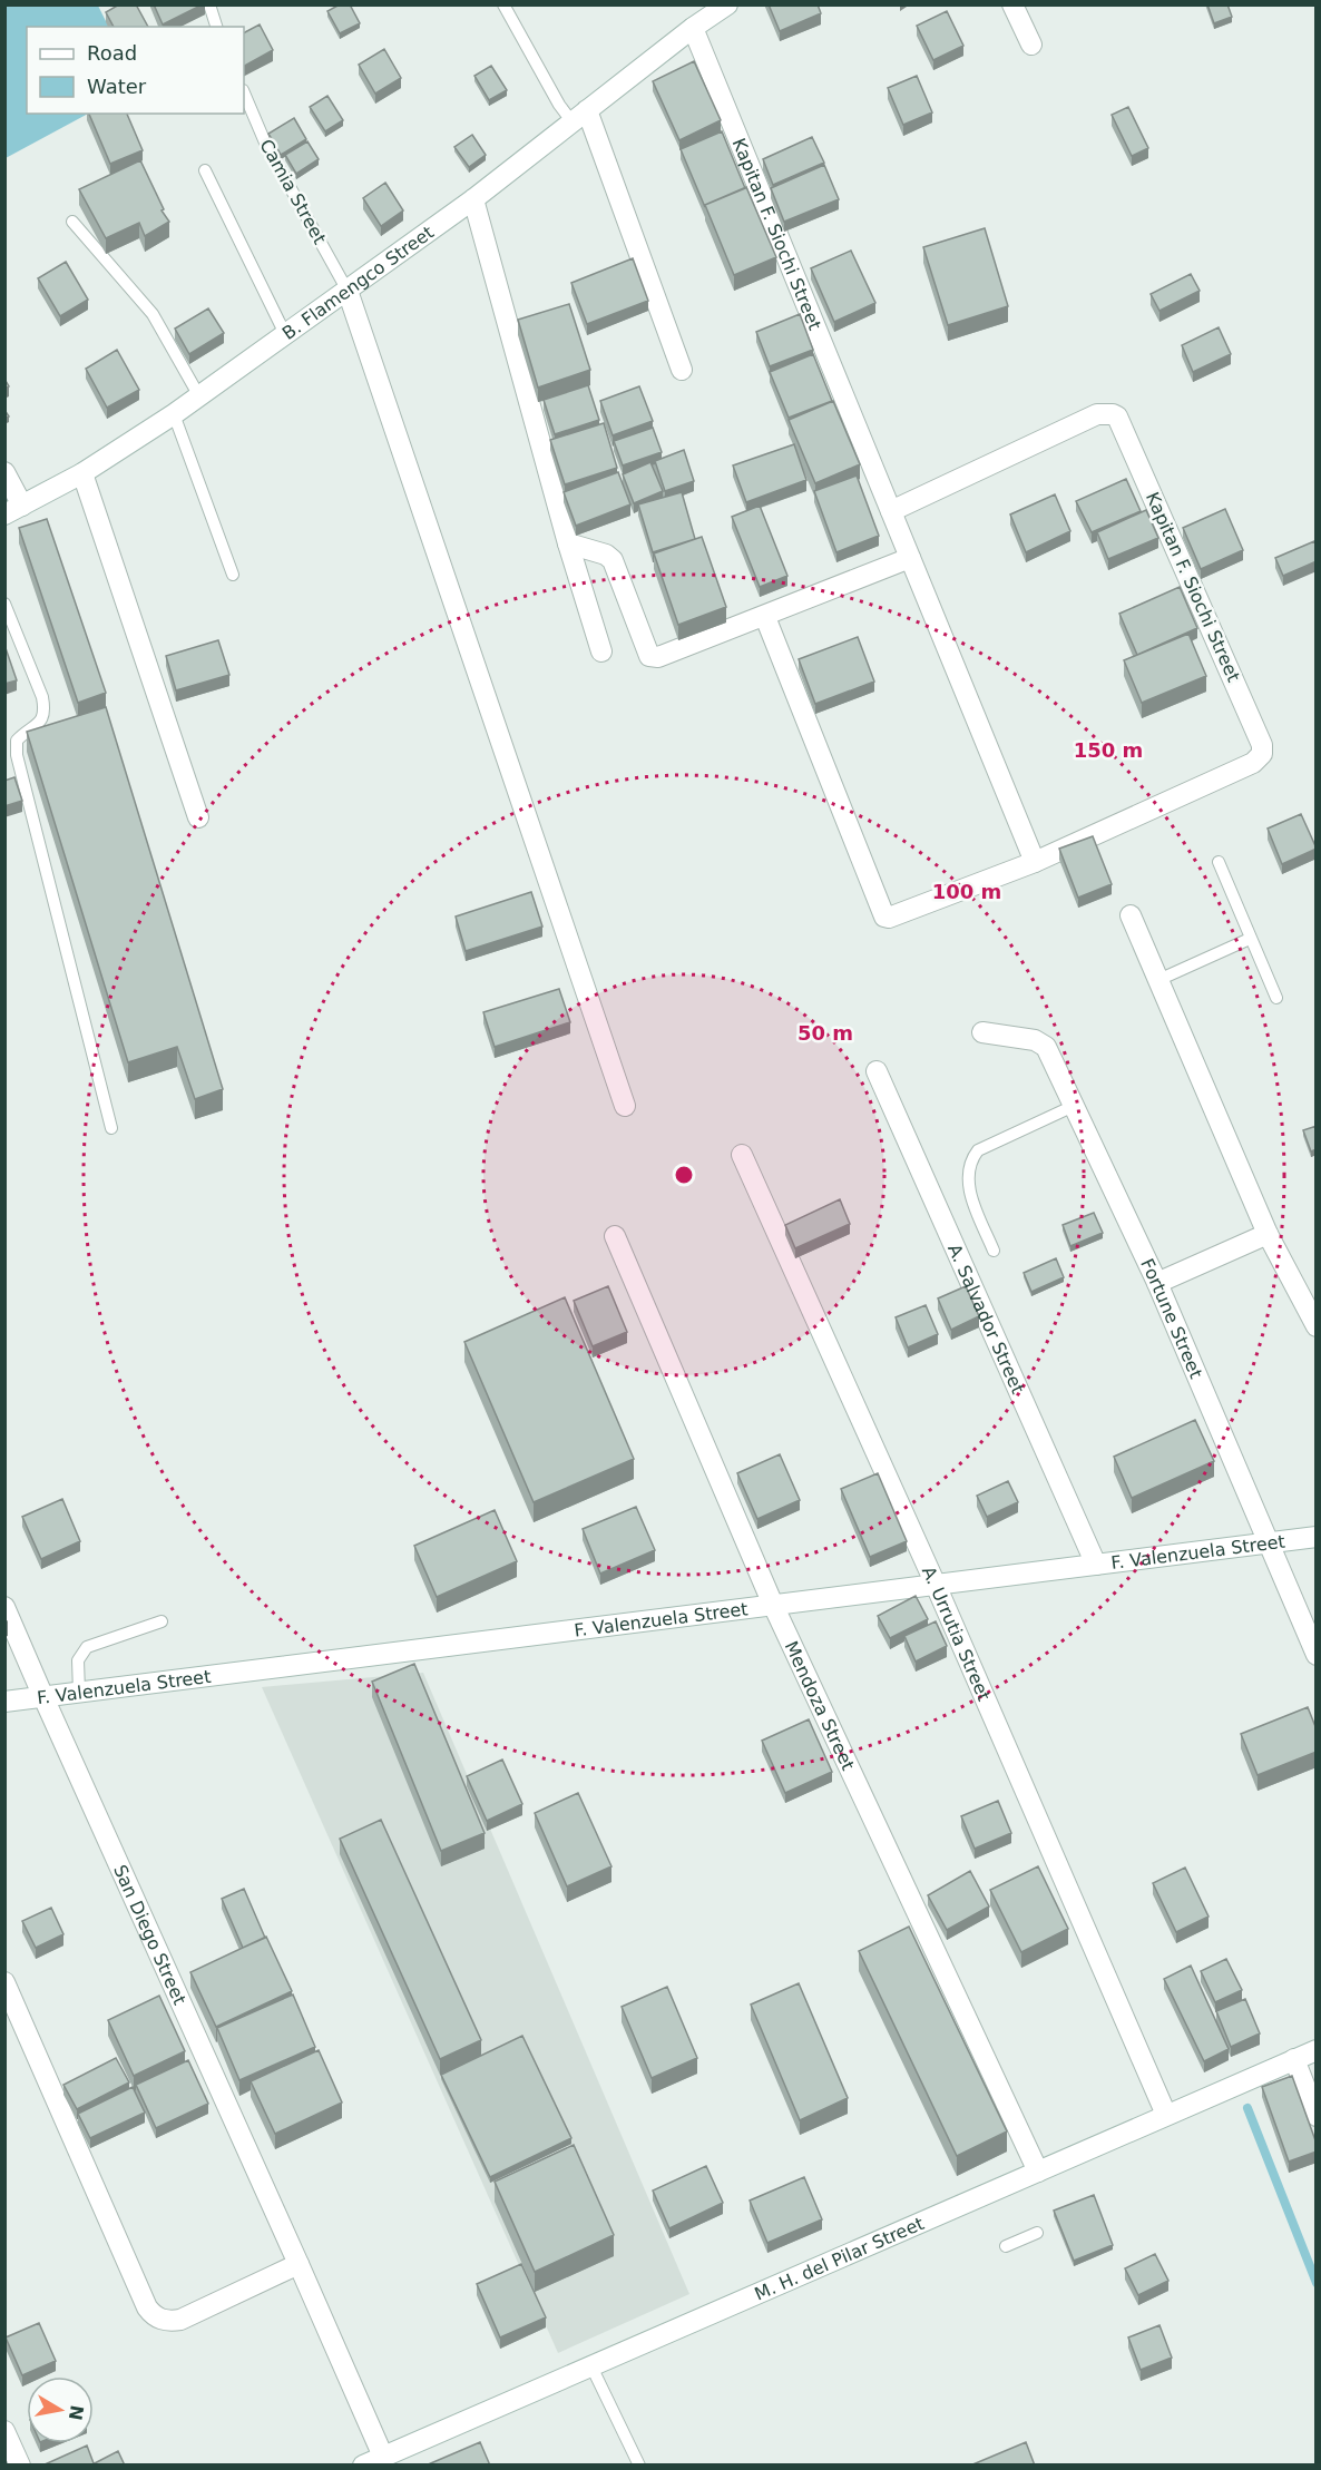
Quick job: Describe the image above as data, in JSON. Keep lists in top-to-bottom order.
{
  "streets": {
    "street": [
      "Kapitan F. Siochi Street",
      "B. Flamengco Street",
      "A. Salvador Street",
      "Fortune Street",
      "F. Valenzuela Street",
      "A. Urrutia Street",
      "Mendoza Street",
      "San Diego Street",
      "M. H. del Pilar Street"
    ],
    "lane": ["Camia Street"]
  },
  "crossings": [
    ["Camia Street", "B. Flamengco Street"],
    ["Kapitan F. Siochi Street", "B. Flamengco Street"],
    ["A. Salvador Street", "F. Valenzuela Street"],
    ["Fortune Street", "F. Valenzuela Street"],
    ["F. Valenzuela Street", "A. Urrutia Street"],
    ["F. Valenzuela Street", "Mendoza Street"],
    ["F. Valenzuela Street", "San Diego Street"],
    ["A. Urrutia Street", "M. H. del Pilar Street"],
    ["Mendoza Street", "M. H. del Pilar Street"],
    ["San Diego Street", "M. H. del Pilar Street"]
  ],
  "legend": ["Road", "Water"],
  "north": "right",
  "rings": ["150 m", "100 m", "50 m"]
}
